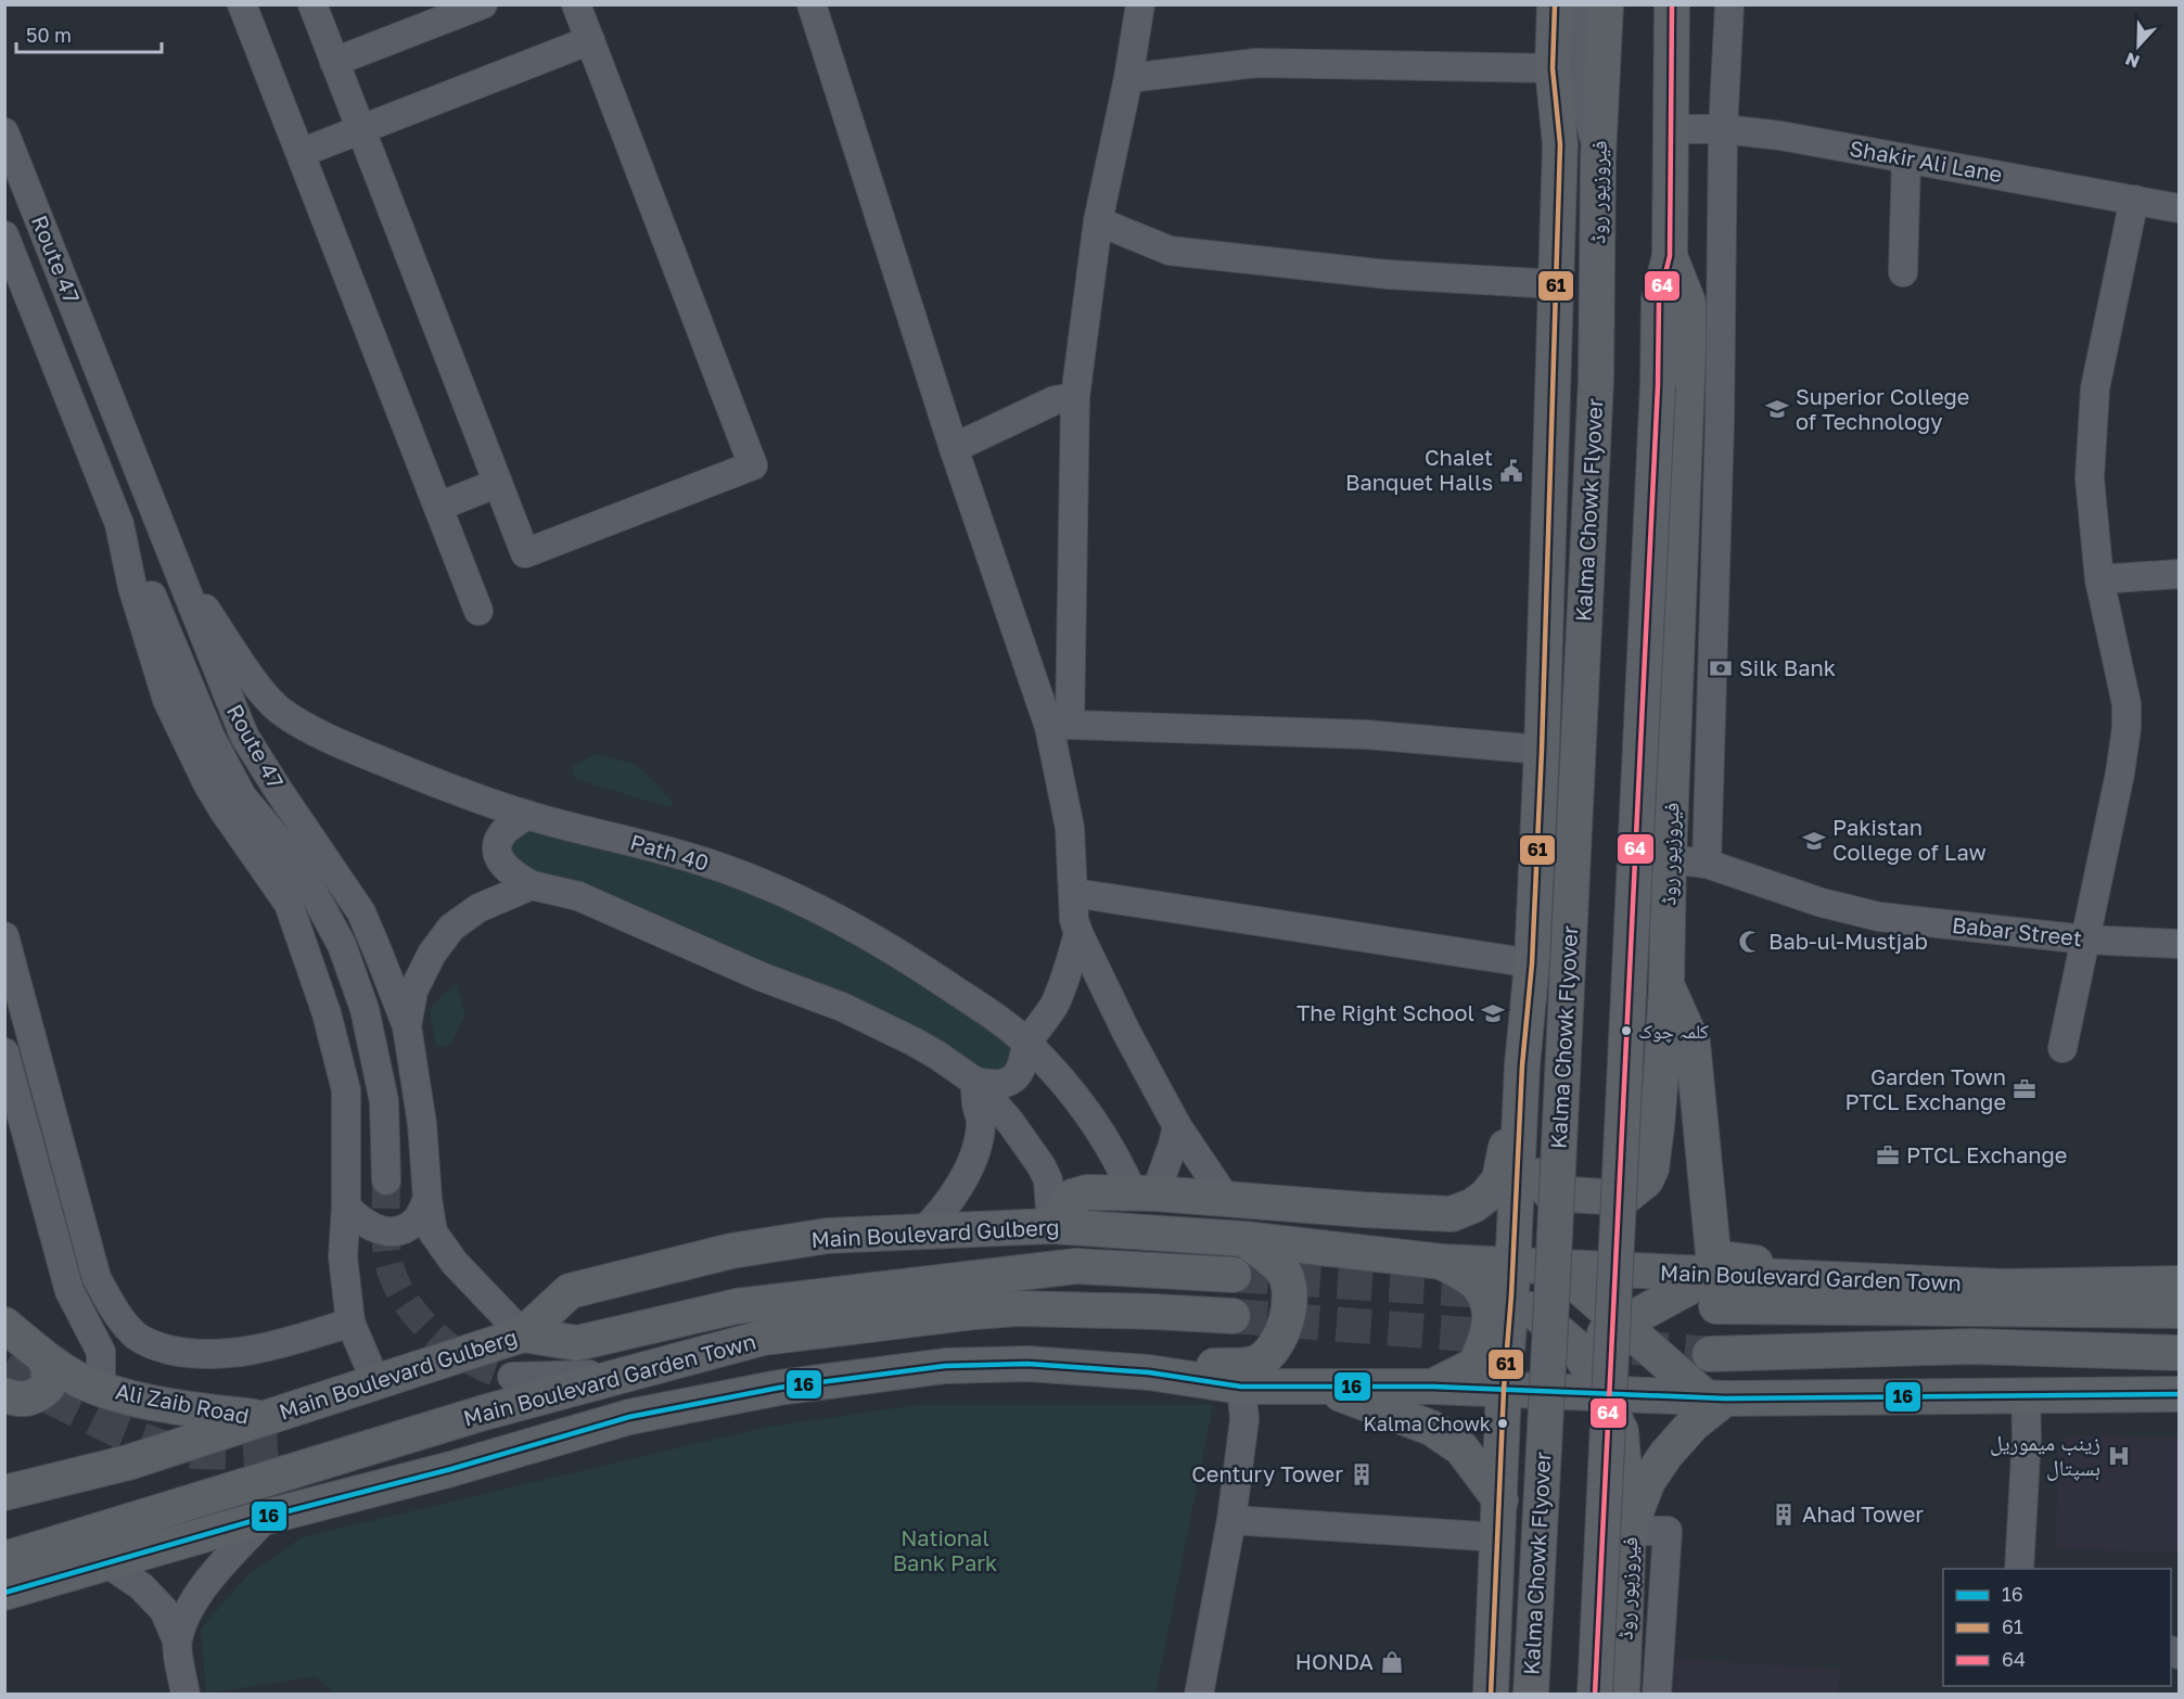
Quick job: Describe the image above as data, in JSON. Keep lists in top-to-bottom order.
{
  "streets": {
    "main road": [
      "فیروزپور روڈ",
      "Kalma Chowk Flyover",
      "Main Boulevard Gulberg",
      "Main Boulevard Garden Town",
      "Ali Zaib Road"
    ],
    "street": [
      "Shakir Ali Lane",
      "Route 47",
      "Path 40",
      "Babar Street"
    ]
  },
  "crossings": [
    ["Shakir Ali Lane", "فیروزپور روڈ"],
    ["فیروزپور روڈ", "Kalma Chowk Flyover"],
    ["فیروزپور روڈ", "Babar Street"],
    ["فیروزپور روڈ", "Main Boulevard Garden Town"],
    ["Route 47", "Path 40"],
    ["Route 47", "Main Boulevard Gulberg"],
    ["Route 47", "Main Boulevard Garden Town"],
    ["Main Boulevard Gulberg", "Main Boulevard Garden Town"],
    ["Main Boulevard Gulberg", "Ali Zaib Road"]
  ],
  "parks": ["National Bank Park"],
  "places": {
    "school or university": ["Superior College of Technology", "Pakistan College of Law", "The Right School"],
    "public building": ["Chalet Banquet Halls"],
    "bank": ["Silk Bank"],
    "mosque": ["Bab-ul-Mustjab"],
    "other": ["کلمہ چوک", "Kalma Chowk"],
    "office": ["Garden Town PTCL Exchange", "PTCL Exchange"],
    "hospital": ["زینب میموریل ہسپتال"],
    "building": ["Century Tower", "Ahad Tower"],
    "shop": ["HONDA"]
  },
  "lines": ["transit line 61", "transit line 64", "transit line 16"],
  "legend": ["16", "61", "64"],
  "scale_bar": "50 m",
  "north": "bottom"
}
